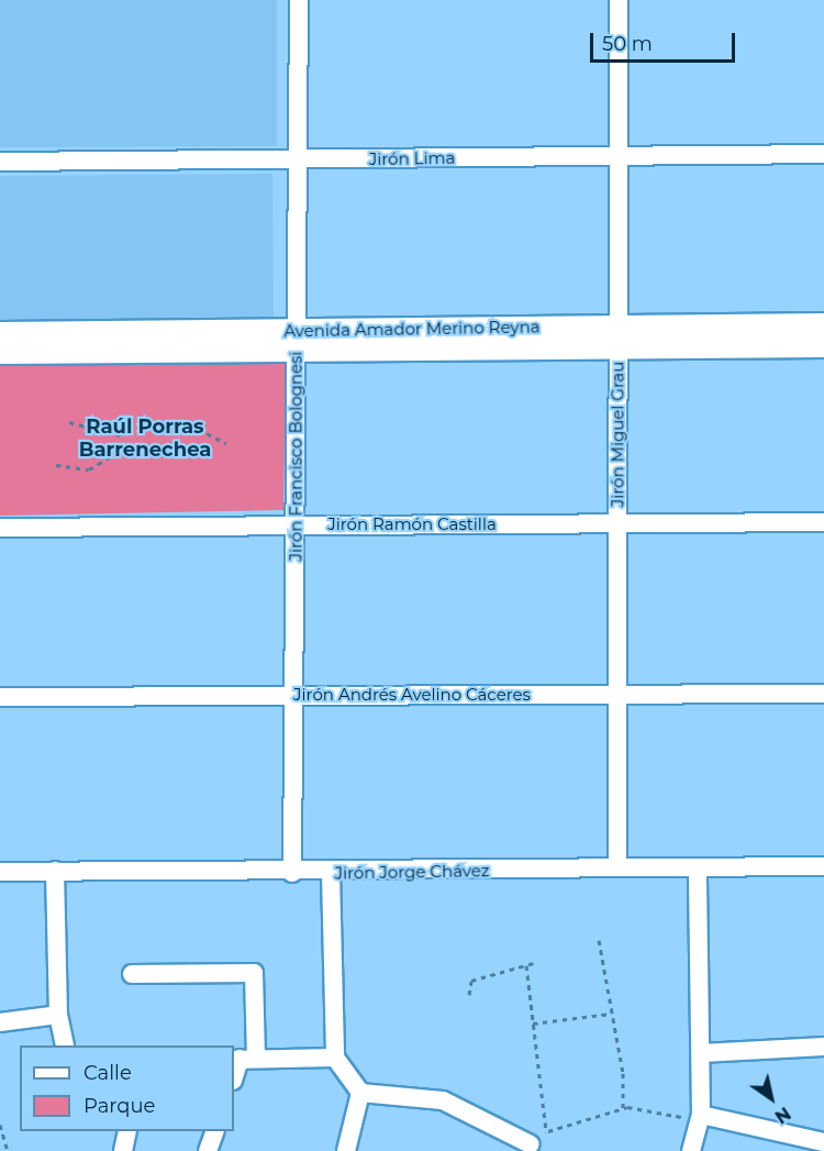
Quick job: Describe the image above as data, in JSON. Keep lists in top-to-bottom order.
{
  "streets": {
    "street": [
      "Jirón Lima",
      "Avenida Amador Merino Reyna",
      "Jirón Miguel Grau",
      "Jirón Francisco Bolognesi",
      "Jirón Ramón Castilla",
      "Jirón Andrés Avelino Cáceres",
      "Jirón Jorge Chávez"
    ]
  },
  "crossings": [
    ["Jirón Lima", "Jirón Miguel Grau"],
    ["Jirón Lima", "Jirón Francisco Bolognesi"],
    ["Avenida Amador Merino Reyna", "Jirón Miguel Grau"],
    ["Avenida Amador Merino Reyna", "Jirón Francisco Bolognesi"],
    ["Jirón Miguel Grau", "Jirón Ramón Castilla"],
    ["Jirón Miguel Grau", "Jirón Andrés Avelino Cáceres"],
    ["Jirón Miguel Grau", "Jirón Jorge Chávez"],
    ["Jirón Francisco Bolognesi", "Jirón Ramón Castilla"],
    ["Jirón Francisco Bolognesi", "Jirón Andrés Avelino Cáceres"],
    ["Jirón Francisco Bolognesi", "Jirón Jorge Chávez"]
  ],
  "districts": ["Raúl Porras Barrenechea"],
  "legend": ["Calle", "Parque"],
  "scale_bar": "50 m",
  "north": "bottom right"
}
